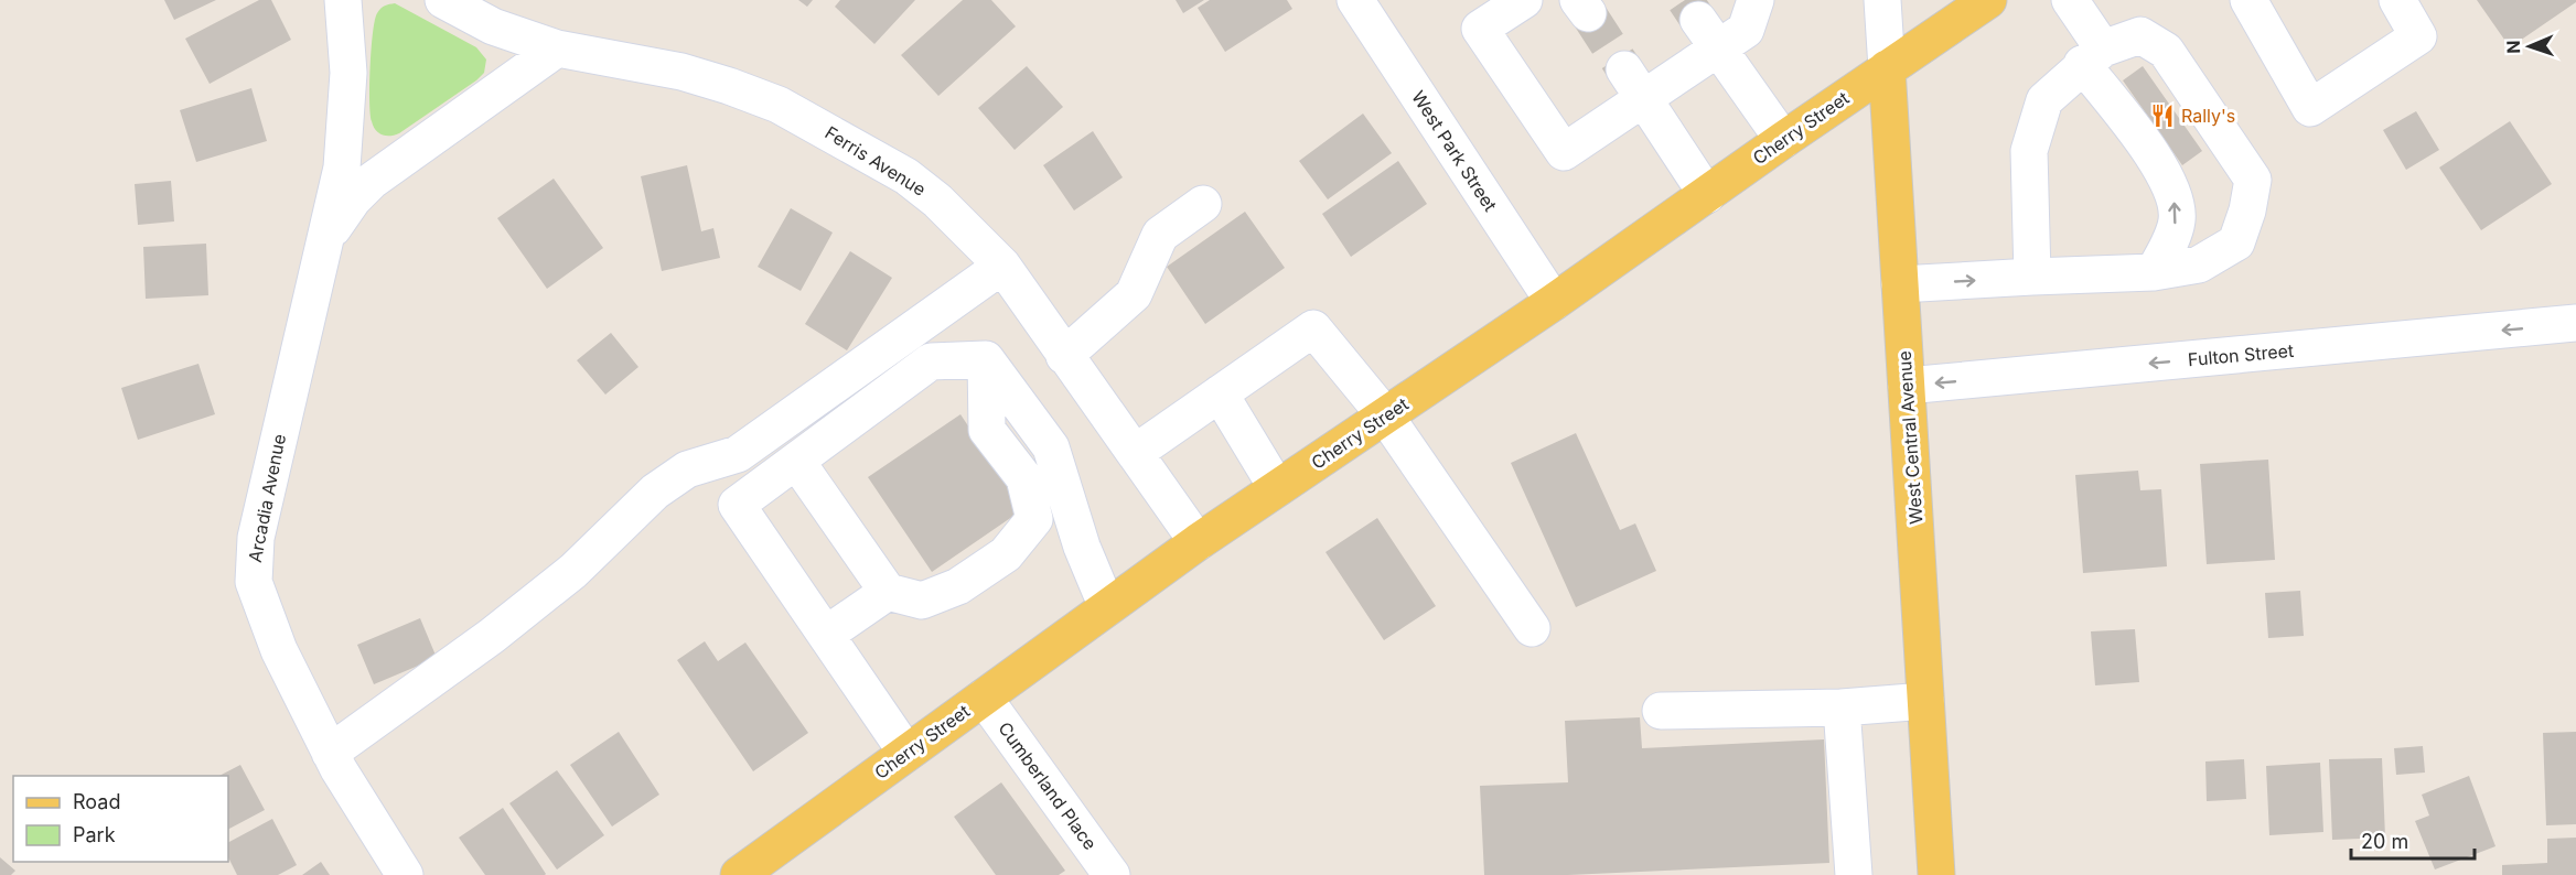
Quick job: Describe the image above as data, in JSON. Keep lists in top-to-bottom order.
{
  "streets": {
    "main road": ["Cherry Street", "West Central Avenue"],
    "street": [
      "West Park Street",
      "Ferris Avenue",
      "Fulton Street",
      "Arcadia Avenue",
      "Cumberland Place"
    ]
  },
  "crossings": [
    ["Cherry Street", "West Park Street"],
    ["Cherry Street", "Ferris Avenue"],
    ["Cherry Street", "West Central Avenue"],
    ["Cherry Street", "Cumberland Place"],
    ["Ferris Avenue", "Arcadia Avenue"],
    ["Fulton Street", "West Central Avenue"]
  ],
  "places": {
    "restaurant": ["Rally's"]
  },
  "legend": ["Road", "Park"],
  "scale_bar": "20 m",
  "north": "left"
}
